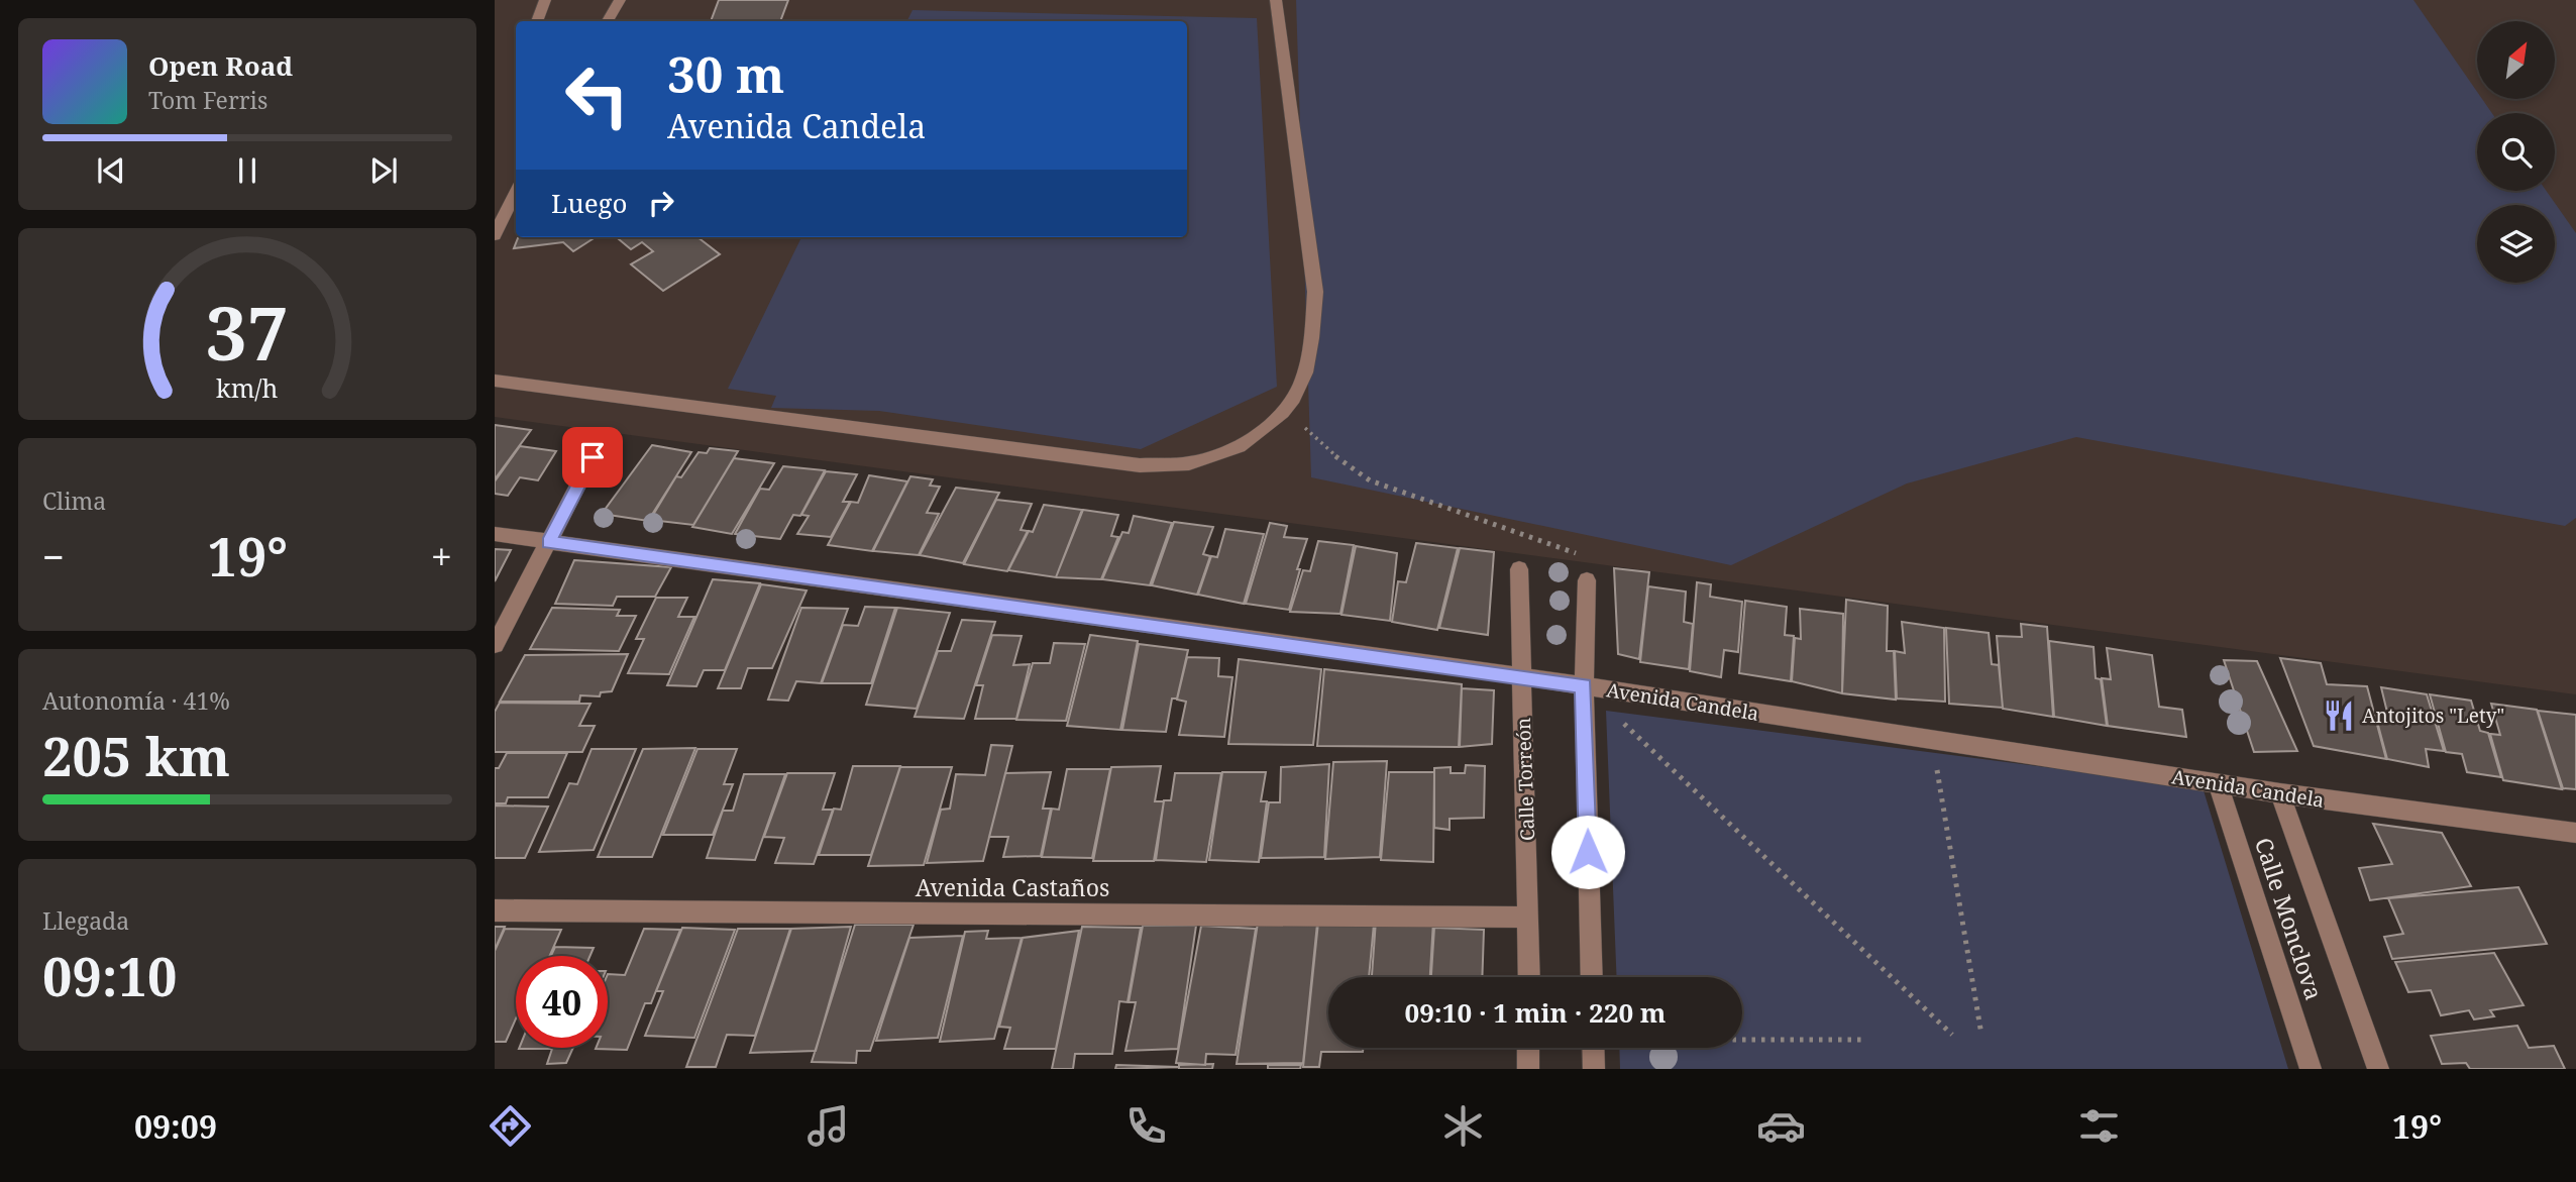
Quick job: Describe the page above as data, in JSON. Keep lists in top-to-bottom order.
{
  "streets": {
    "street": [
      "Avenida Candela",
      "Calle Torreón",
      "Avenida Castaños",
      "Calle Monclova"
    ]
  },
  "crossings": [
    ["Avenida Candela", "Calle Torreón"],
    ["Avenida Candela", "Calle Monclova"],
    ["Calle Torreón", "Avenida Castaños"]
  ],
  "places": {
    "restaurant": ["Antojitos \"Lety\""]
  },
  "north": "top right",
  "page": {
    "turn": ["30 m", "Avenida Candela"],
    "song": ["Open Road", "Tom Ferris"],
    "then": "Luego",
    "tile": [
      "Clima",
      ["Autonomía · 41%", "205 km"],
      ["Llegada", "09:10"]
    ],
    "heat": ["−", "19°", "+"],
    "limit": "40",
    "trip": "09:10 · 1 min · 220 m",
    "tabs": ["09:09", "19°"],
    "gauge": ["37", "km/h"]
  }
}
